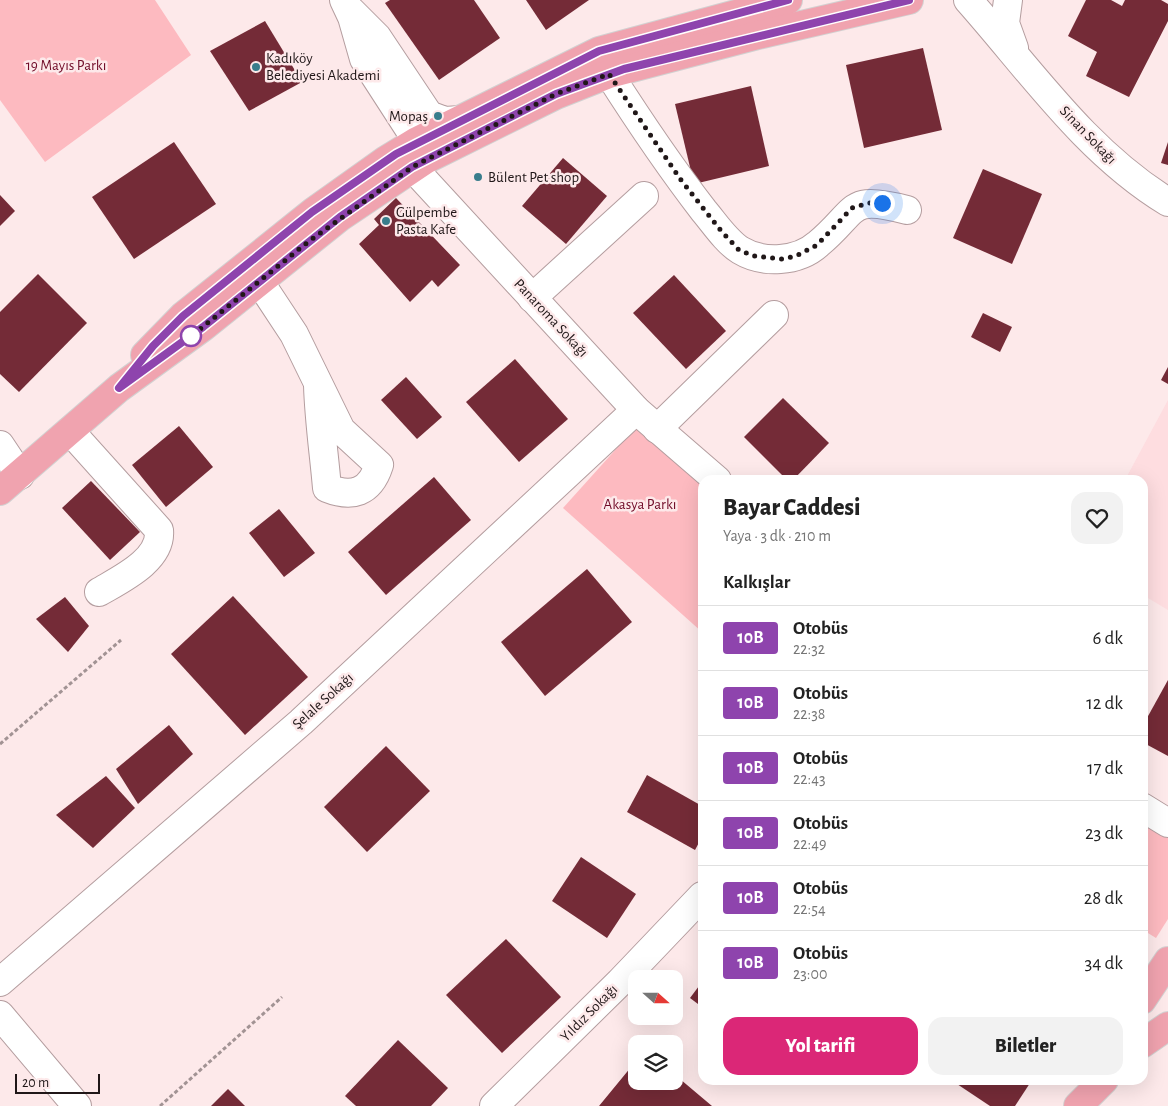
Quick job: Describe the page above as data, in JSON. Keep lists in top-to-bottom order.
{
  "streets": {
    "street": [
      "Sinan Sokağı",
      "Panaroma Sokağı",
      "Şelale Sokağı",
      "Yıldız Sokağı"
    ]
  },
  "crossings": [
    ["Panaroma Sokağı", "Şelale Sokağı"]
  ],
  "parks": ["19 Mayıs Parkı", "Akasya Parkı"],
  "places": [
    "Kadıköy Belediyesi Akademi",
    "Mopaş",
    "Bülent Pet shop",
    "Gülpembe Pasta Kafe"
  ],
  "lines": ["bus line 10B"],
  "scale_bar": "20 m",
  "north": "right",
  "page": {
    "heading": [
      ["Bayar Caddesi", "Yaya · 3 dk · 210 m"],
      "Kalkışlar"
    ],
    "list": [
      {
        "mark": "10B",
        "name": "Otobüs",
        "note": "22:32",
        "value": "6 dk"
      },
      {
        "mark": "10B",
        "name": "Otobüs",
        "note": "22:38",
        "value": "12 dk"
      },
      {
        "mark": "10B",
        "name": "Otobüs",
        "note": "22:43",
        "value": "17 dk"
      },
      {
        "mark": "10B",
        "name": "Otobüs",
        "note": "22:49",
        "value": "23 dk"
      },
      {
        "mark": "10B",
        "name": "Otobüs",
        "note": "22:54",
        "value": "28 dk"
      },
      {
        "mark": "10B",
        "name": "Otobüs",
        "note": "23:00",
        "value": "34 dk"
      }
    ],
    "buttons": ["Yol tarifi", "Biletler"],
    "scale": "20 m"
  }
}
